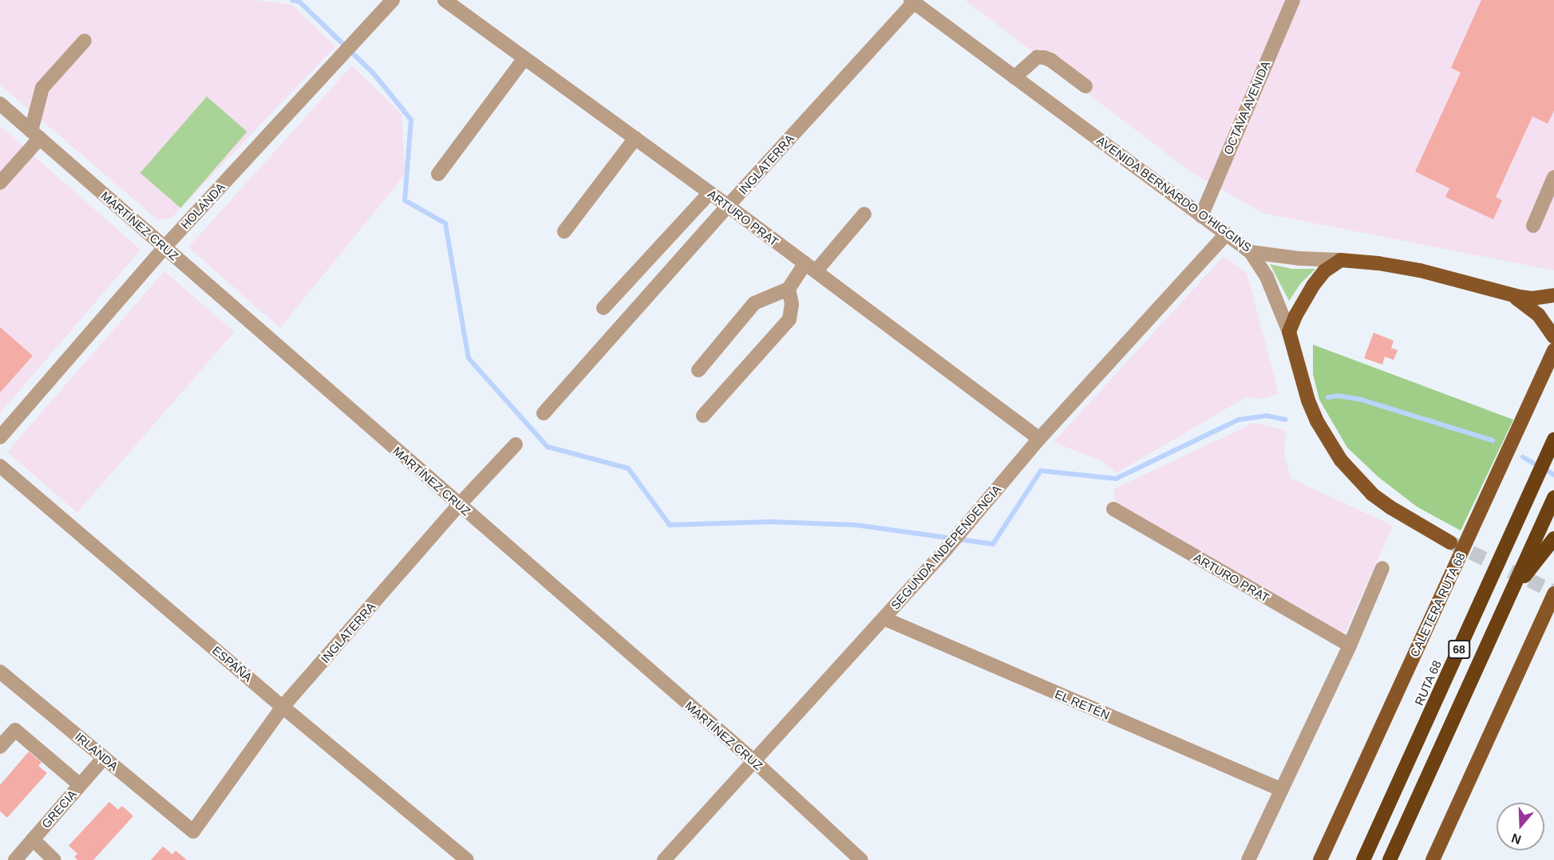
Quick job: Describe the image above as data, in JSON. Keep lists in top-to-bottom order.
{
  "streets": {
    "highway": ["68", "RUTA 68"],
    "main road": ["AVENIDA BERNARDO O'HIGGINS", "CALETERA RUTA 68"],
    "street": [
      "OCTAVA AVENIDA",
      "INGLATERRA",
      "HOLANDA",
      "ARTURO PRAT",
      "MARTÍNEZ CRUZ",
      "SEGUNDA INDEPENDENCIA",
      "ESPAÑA",
      "EL RETÉN",
      "IRLANDA",
      "GRECIA"
    ]
  },
  "crossings": [
    ["OCTAVA AVENIDA", "AVENIDA BERNARDO O'HIGGINS"],
    ["INGLATERRA", "AVENIDA BERNARDO O'HIGGINS"],
    ["INGLATERRA", "ARTURO PRAT"],
    ["INGLATERRA", "MARTÍNEZ CRUZ"],
    ["INGLATERRA", "ESPAÑA"],
    ["INGLATERRA", "IRLANDA"],
    ["AVENIDA BERNARDO O'HIGGINS", "SEGUNDA INDEPENDENCIA"],
    ["HOLANDA", "MARTÍNEZ CRUZ"],
    ["ARTURO PRAT", "SEGUNDA INDEPENDENCIA"],
    ["MARTÍNEZ CRUZ", "SEGUNDA INDEPENDENCIA"],
    ["SEGUNDA INDEPENDENCIA", "EL RETÉN"],
    ["IRLANDA", "GRECIA"]
  ],
  "north": "bottom"
}
